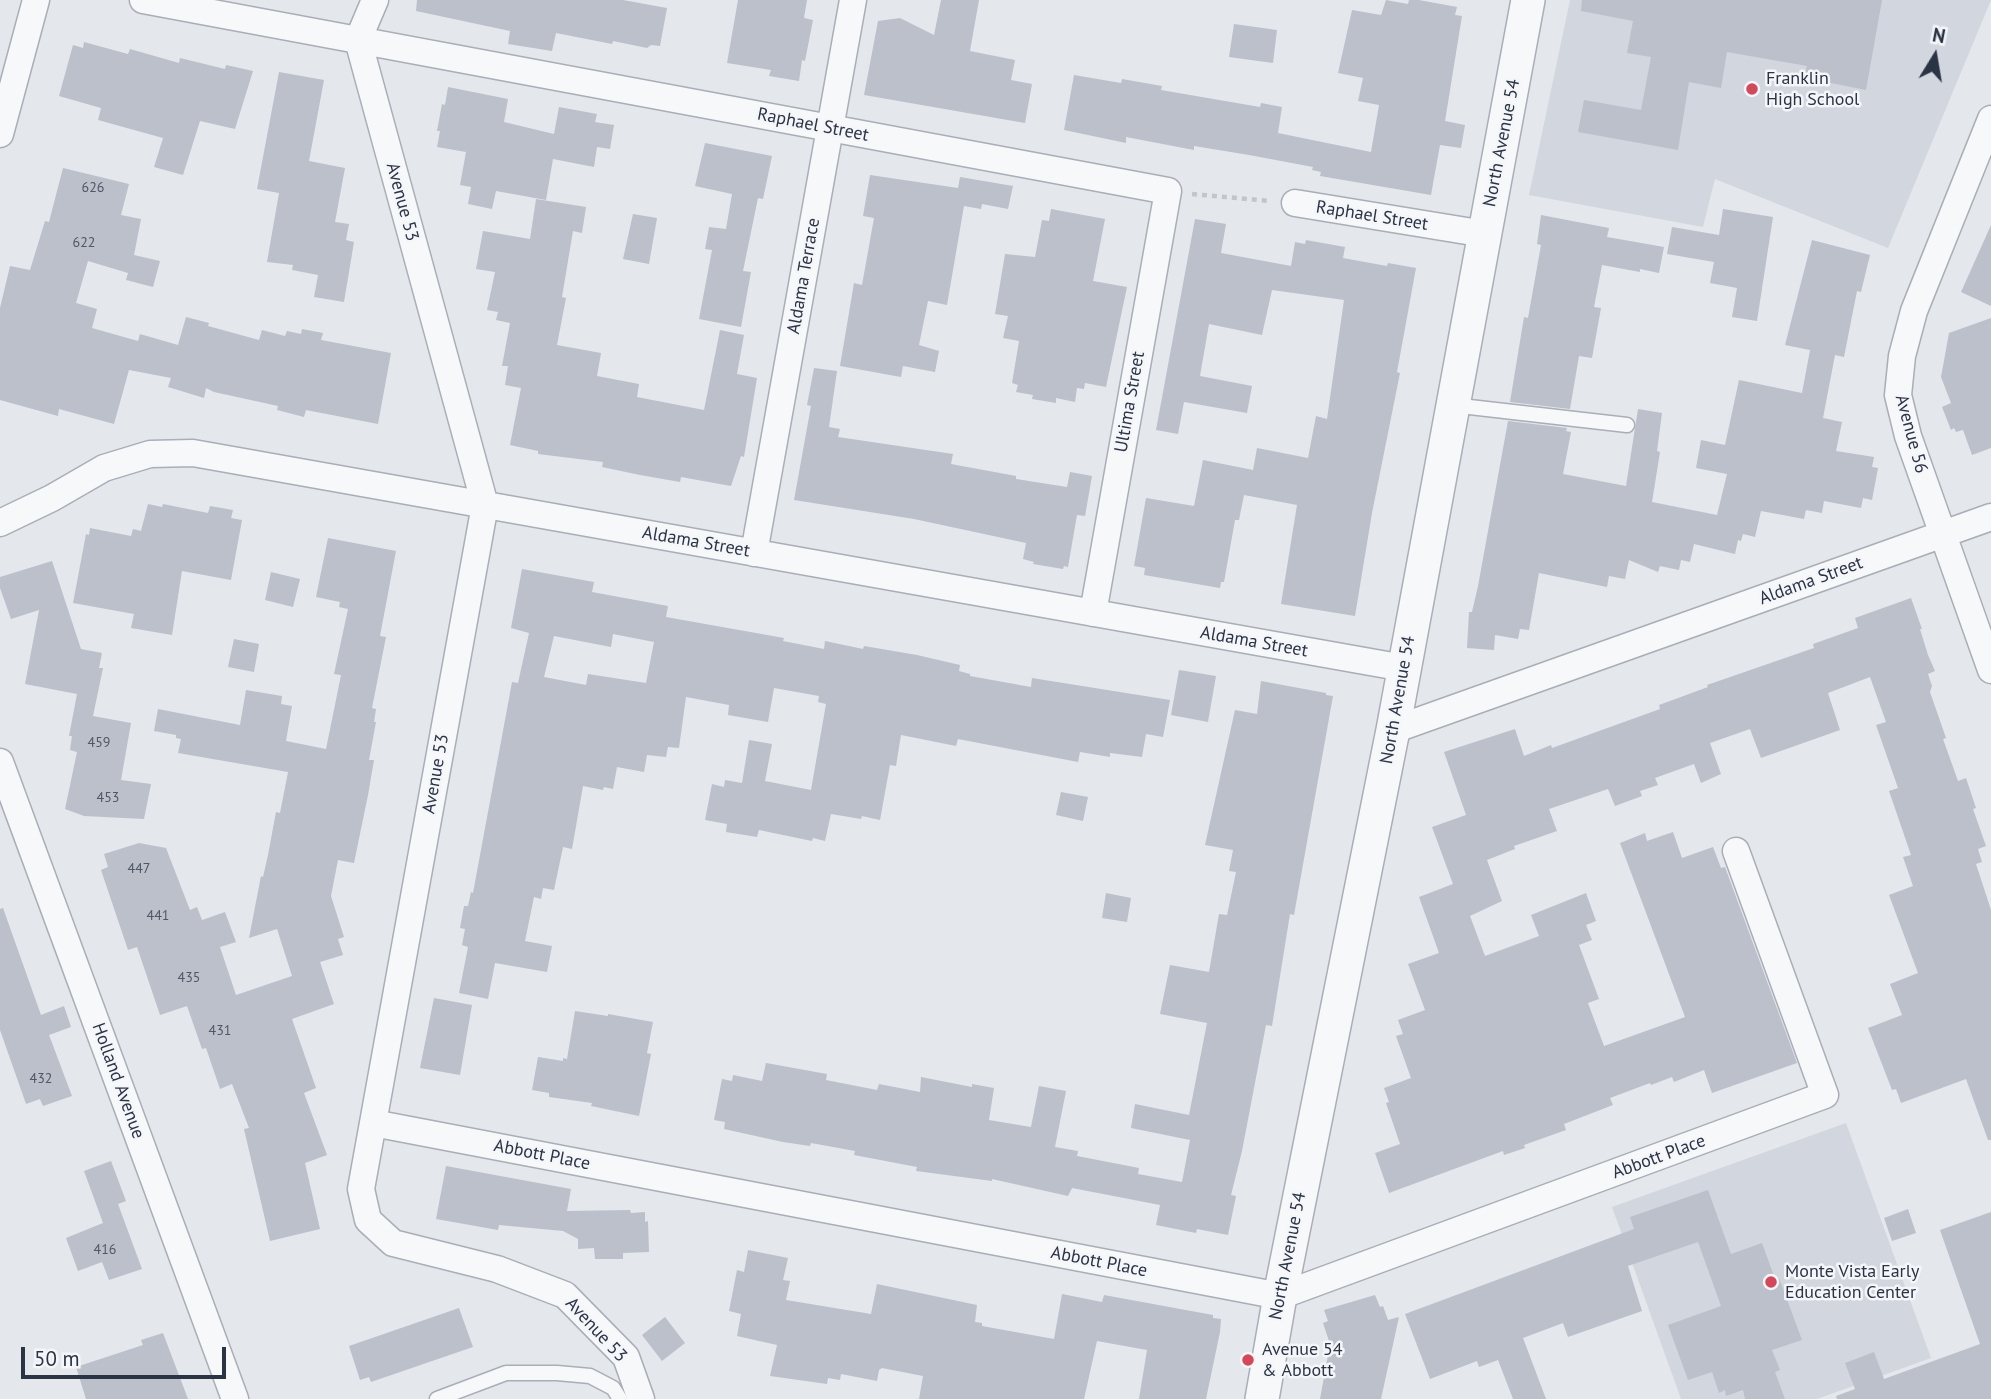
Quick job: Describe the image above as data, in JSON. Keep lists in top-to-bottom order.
{
  "streets": {
    "street": [
      "Raphael Street",
      "North Avenue 54",
      "Avenue 53",
      "Aldama Terrace",
      "Ultima Street",
      "Avenue 56",
      "Aldama Street",
      "Holland Avenue",
      "Abbott Place"
    ]
  },
  "crossings": [
    ["Raphael Street", "North Avenue 54"],
    ["Raphael Street", "Avenue 53"],
    ["Raphael Street", "Aldama Terrace"],
    ["Raphael Street", "Ultima Street"],
    ["North Avenue 54", "Aldama Street"],
    ["North Avenue 54", "Abbott Place"],
    ["Avenue 53", "Aldama Street"],
    ["Avenue 53", "Abbott Place"],
    ["Aldama Terrace", "Aldama Street"],
    ["Ultima Street", "Aldama Street"],
    ["Avenue 56", "Aldama Street"]
  ],
  "places": ["Franklin High School", "Monte Vista Early Education Center", "Avenue 54 & Abbott"],
  "house_numbers": [
    "626",
    "622",
    "459",
    "453",
    "447",
    "441",
    "435",
    "431",
    "432",
    "416"
  ],
  "scale_bar": "50 m",
  "north": "top"
}
